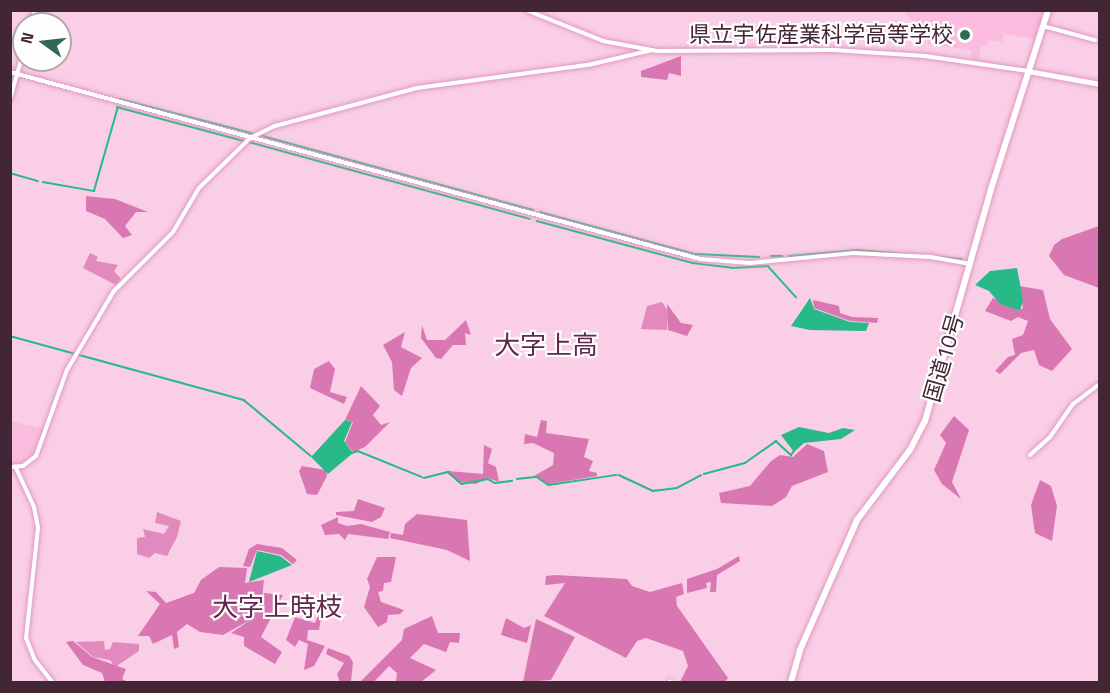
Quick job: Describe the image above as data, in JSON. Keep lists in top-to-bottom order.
{
  "streets": {
    "highway": ["国道10号"]
  },
  "districts": ["大字上高", "大字上時枝"],
  "places": ["県立宇佐産業科学高等学校"],
  "north": "left"
}
